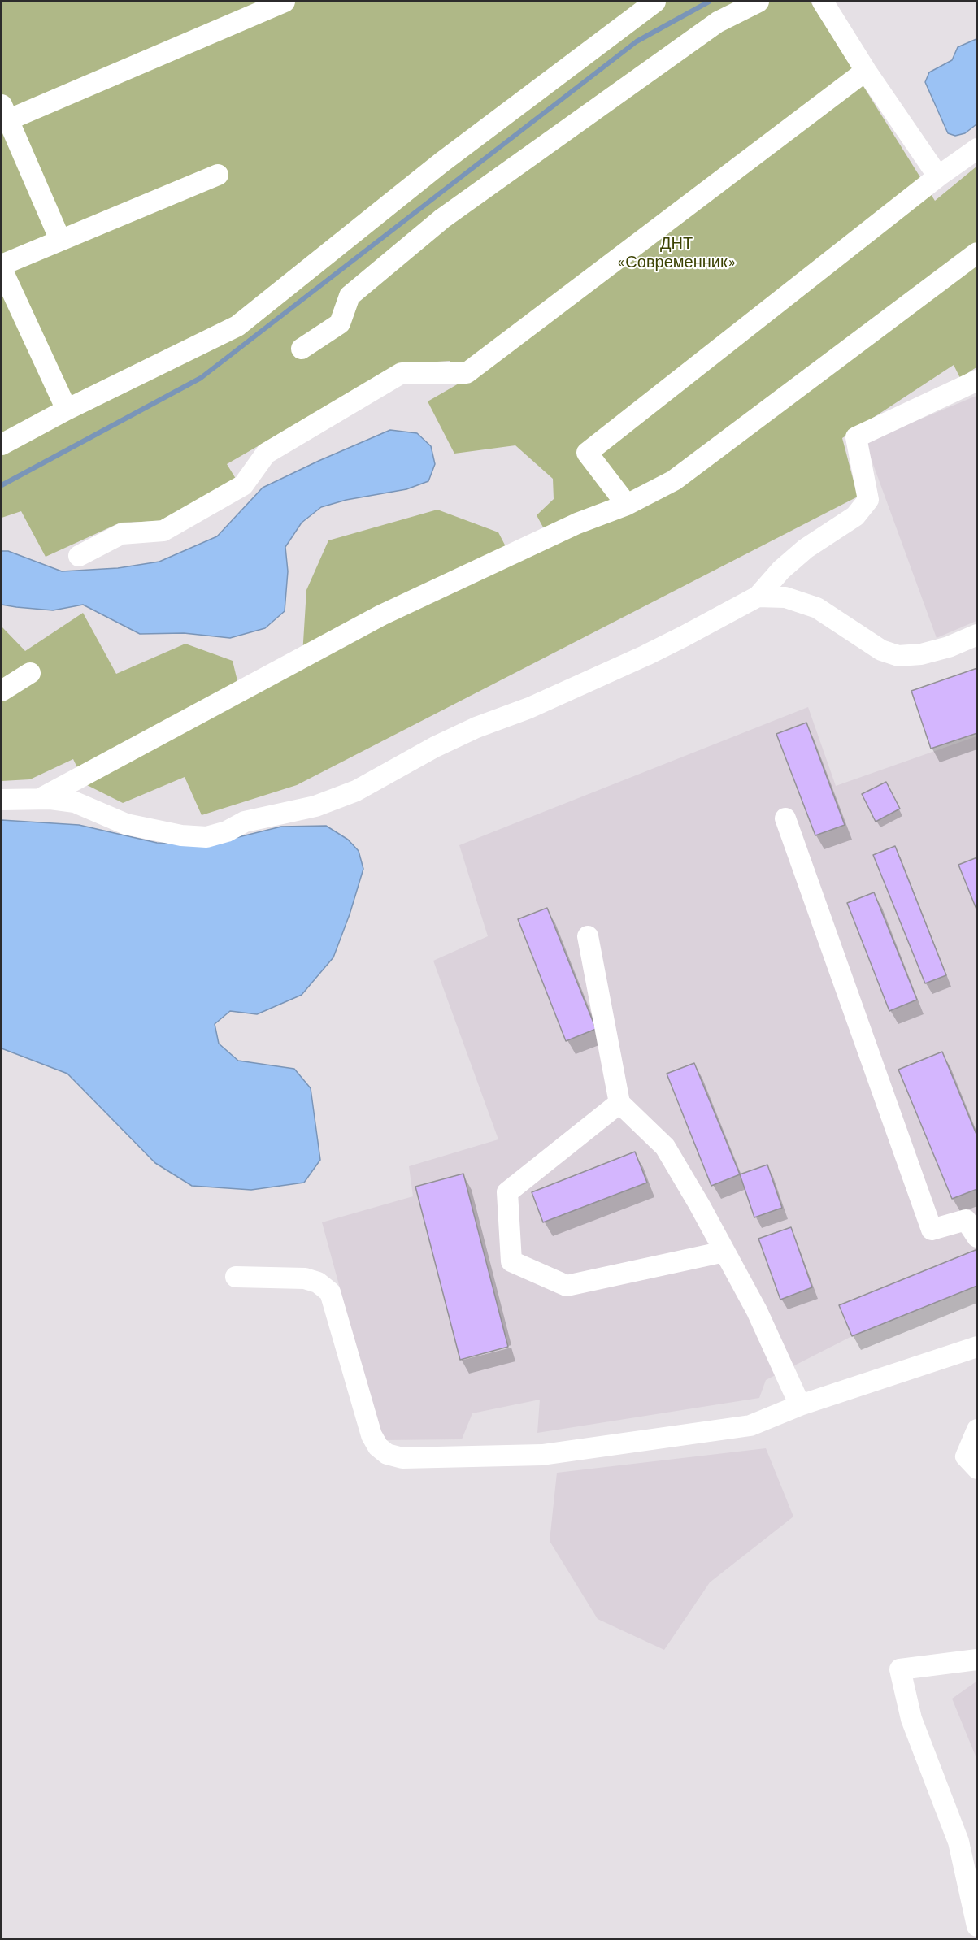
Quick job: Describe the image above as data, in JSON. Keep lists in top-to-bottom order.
{
  "parks": ["ДНТ «Современник»"]
}
